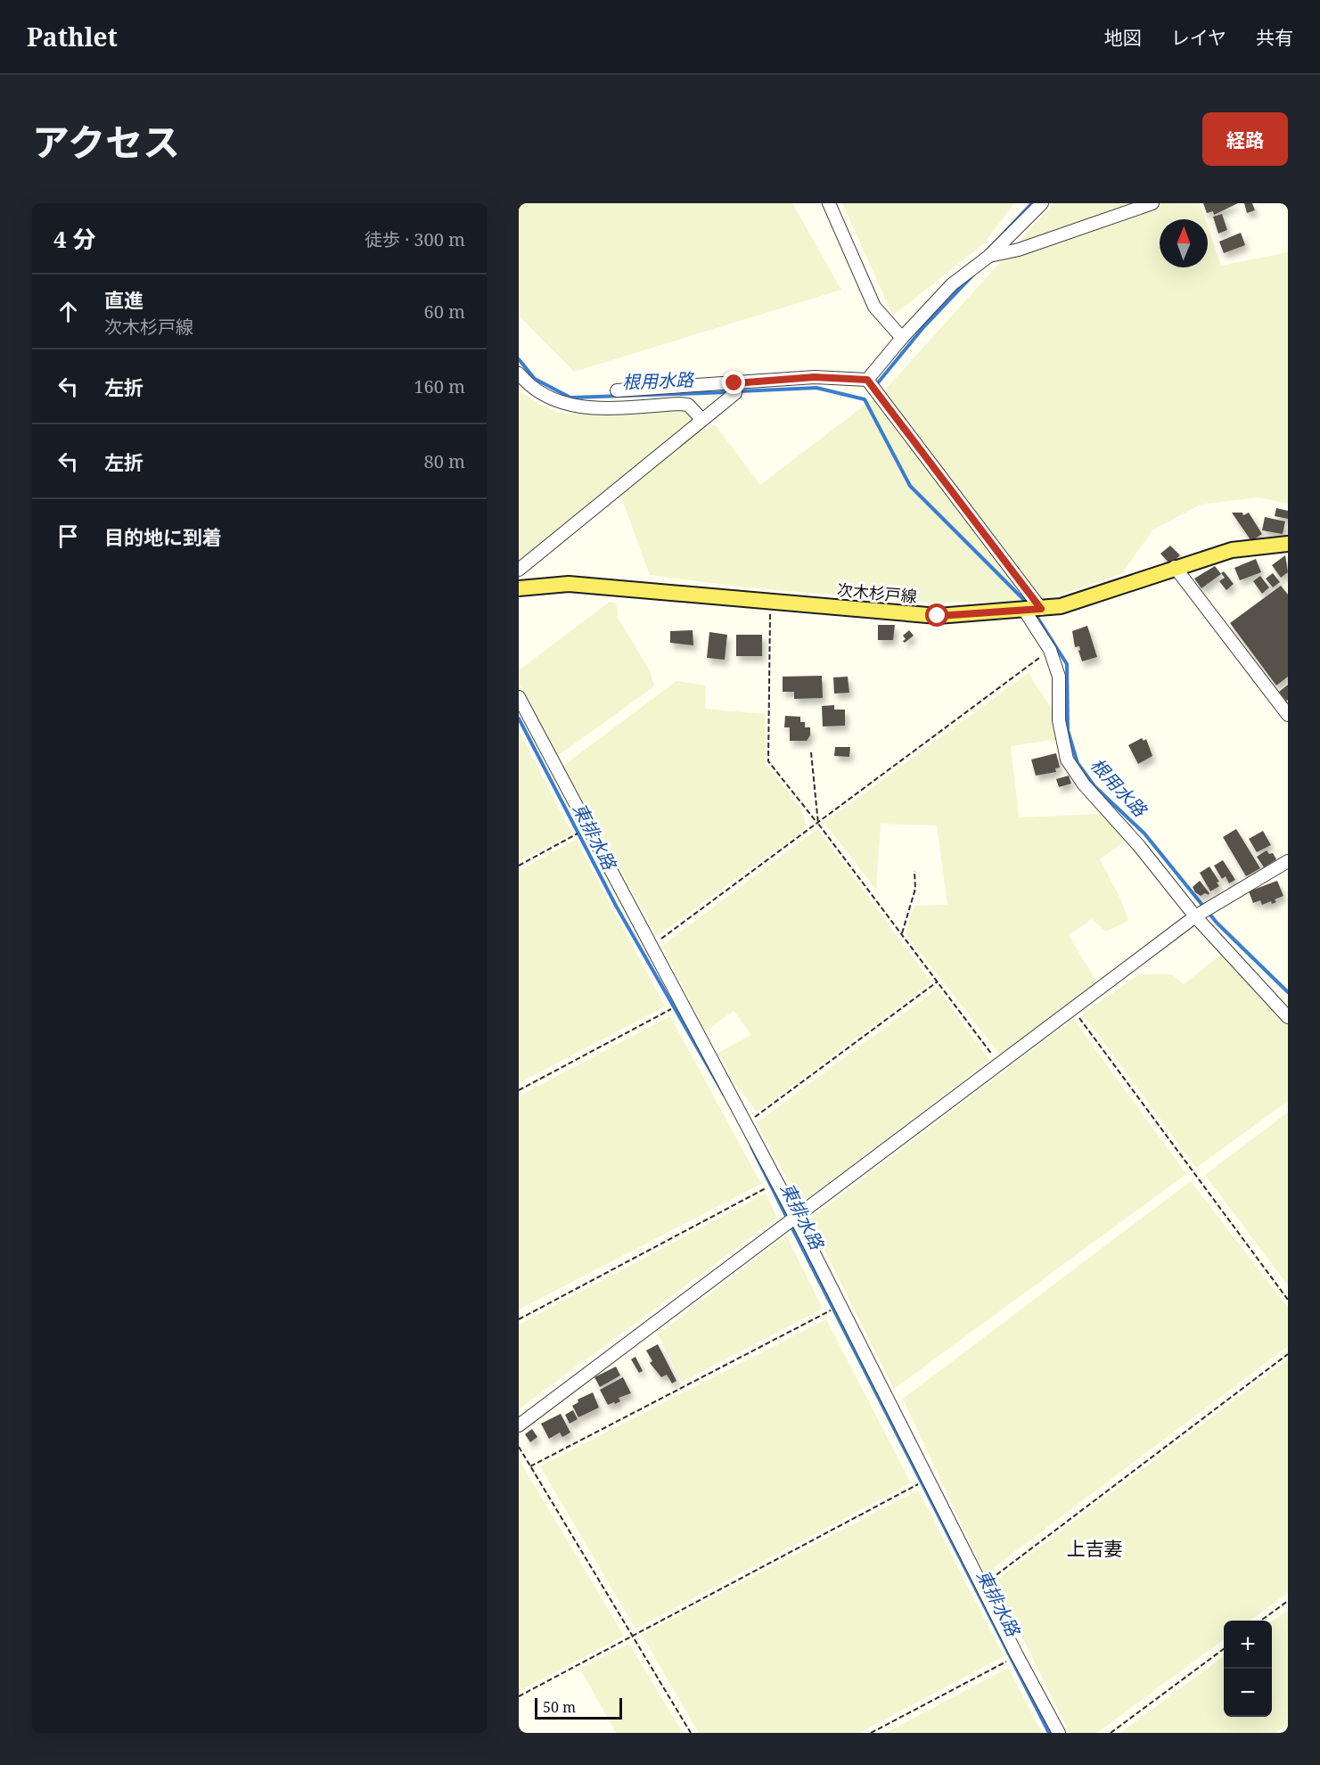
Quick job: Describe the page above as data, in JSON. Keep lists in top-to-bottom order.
{
  "streets": {
    "main road": ["次木杉戸線"]
  },
  "districts": ["上吉妻"],
  "water": ["根用水路", "東排水路"],
  "scale_bar": "50 m",
  "north": "top",
  "page": {
    "header": "Pathlet",
    "nav": ["地図", "レイヤ", "共有"],
    "title": "アクセス",
    "buttons": "経路",
    "heading": ["4 分", "徒歩 · 300 m"],
    "list": [
      ["直進", "次木杉戸線", "60 m"],
      ["左折", "160 m"],
      ["左折", "80 m"],
      "目的地に到着"
    ],
    "map_buttons": ["+", "−"],
    "scale": "50 m"
  }
}
